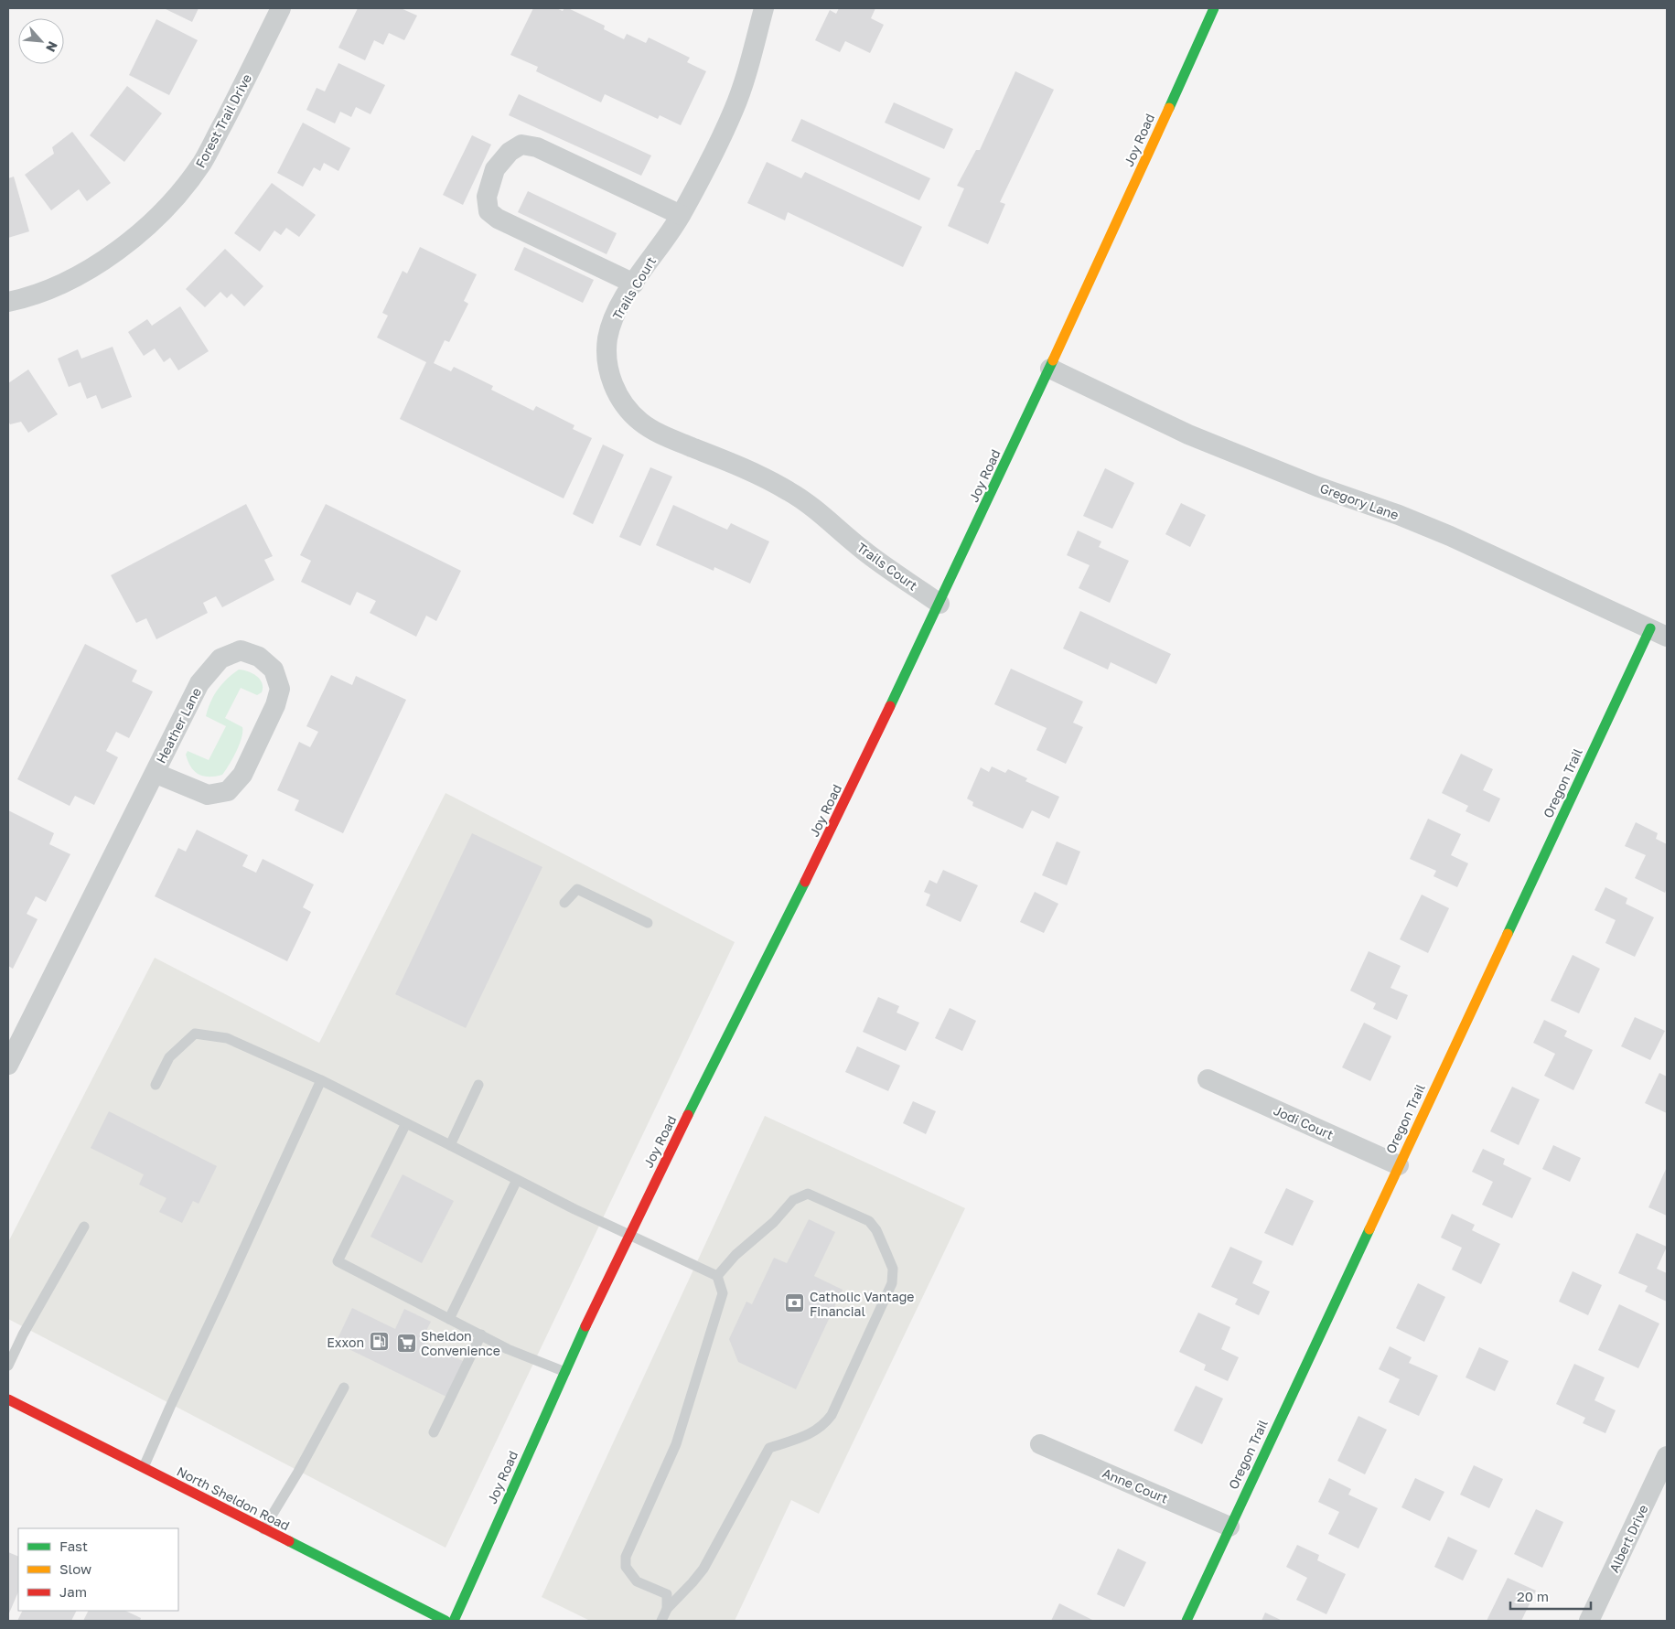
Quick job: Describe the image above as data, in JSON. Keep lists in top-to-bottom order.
{
  "streets": {
    "street": [
      "Forest Trail Drive",
      "Joy Road",
      "Trails Court",
      "Gregory Lane",
      "Heather Lane",
      "Oregon Trail",
      "Jodi Court",
      "Anne Court",
      "North Sheldon Road",
      "Albert Drive"
    ]
  },
  "crossings": [
    ["Joy Road", "Trails Court"],
    ["Joy Road", "Gregory Lane"],
    ["Gregory Lane", "Oregon Trail"],
    ["Oregon Trail", "Jodi Court"],
    ["Oregon Trail", "Anne Court"]
  ],
  "places": {
    "bank": ["Catholic Vantage Financial"],
    "fuel station": ["Exxon"],
    "supermarket": ["Sheldon Convenience"]
  },
  "legend": ["Fast", "Slow", "Jam"],
  "scale_bar": "20 m",
  "north": "bottom right"
}
